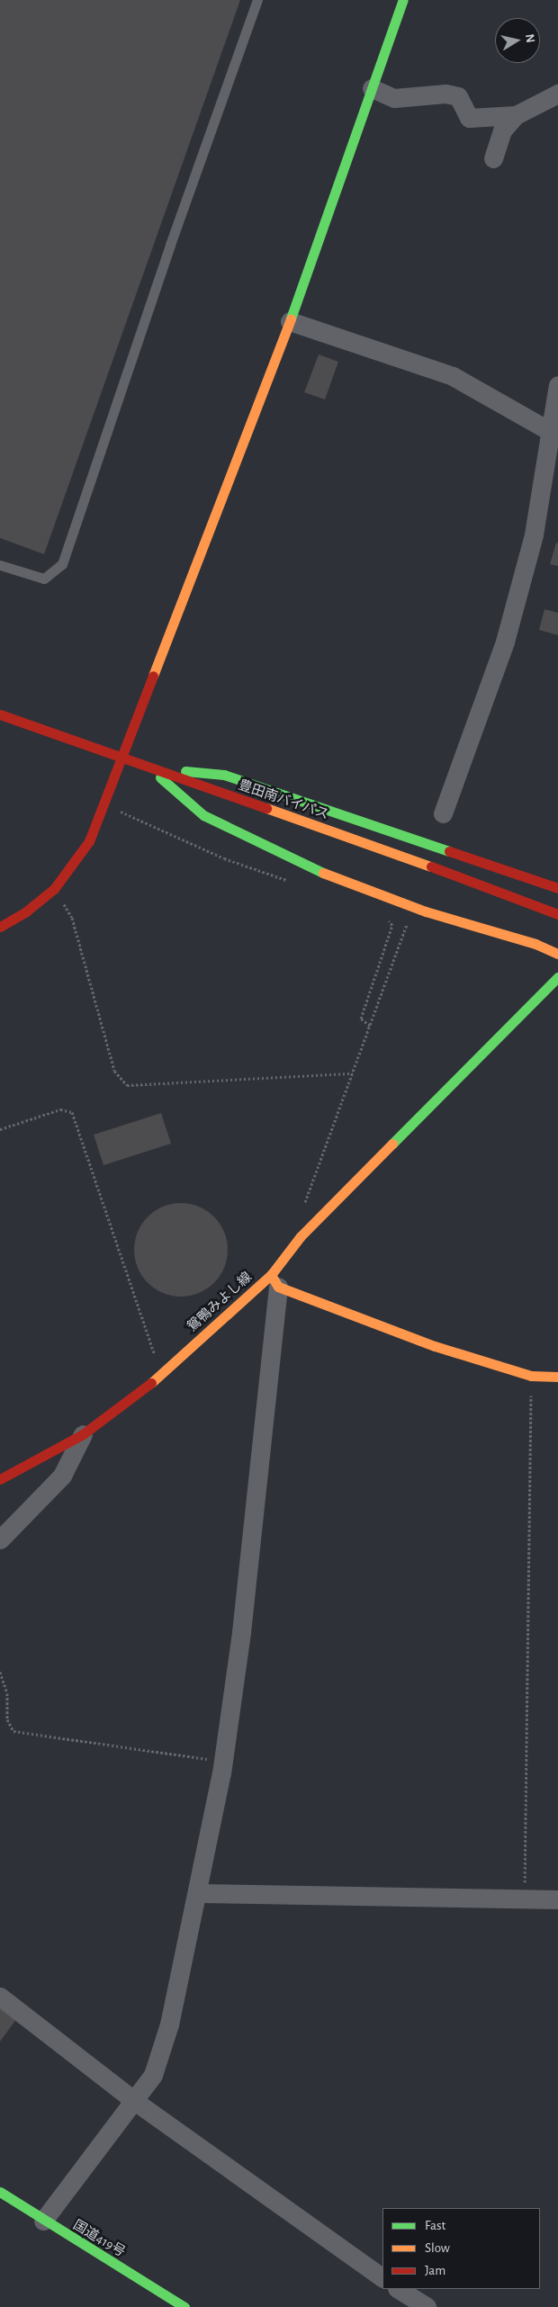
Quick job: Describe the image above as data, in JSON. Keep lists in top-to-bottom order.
{
  "streets": {
    "main road": ["豊田南バイパス", "鴛鴨みよし線", "国道419号"]
  },
  "legend": ["Fast", "Slow", "Jam"],
  "north": "right"
}
